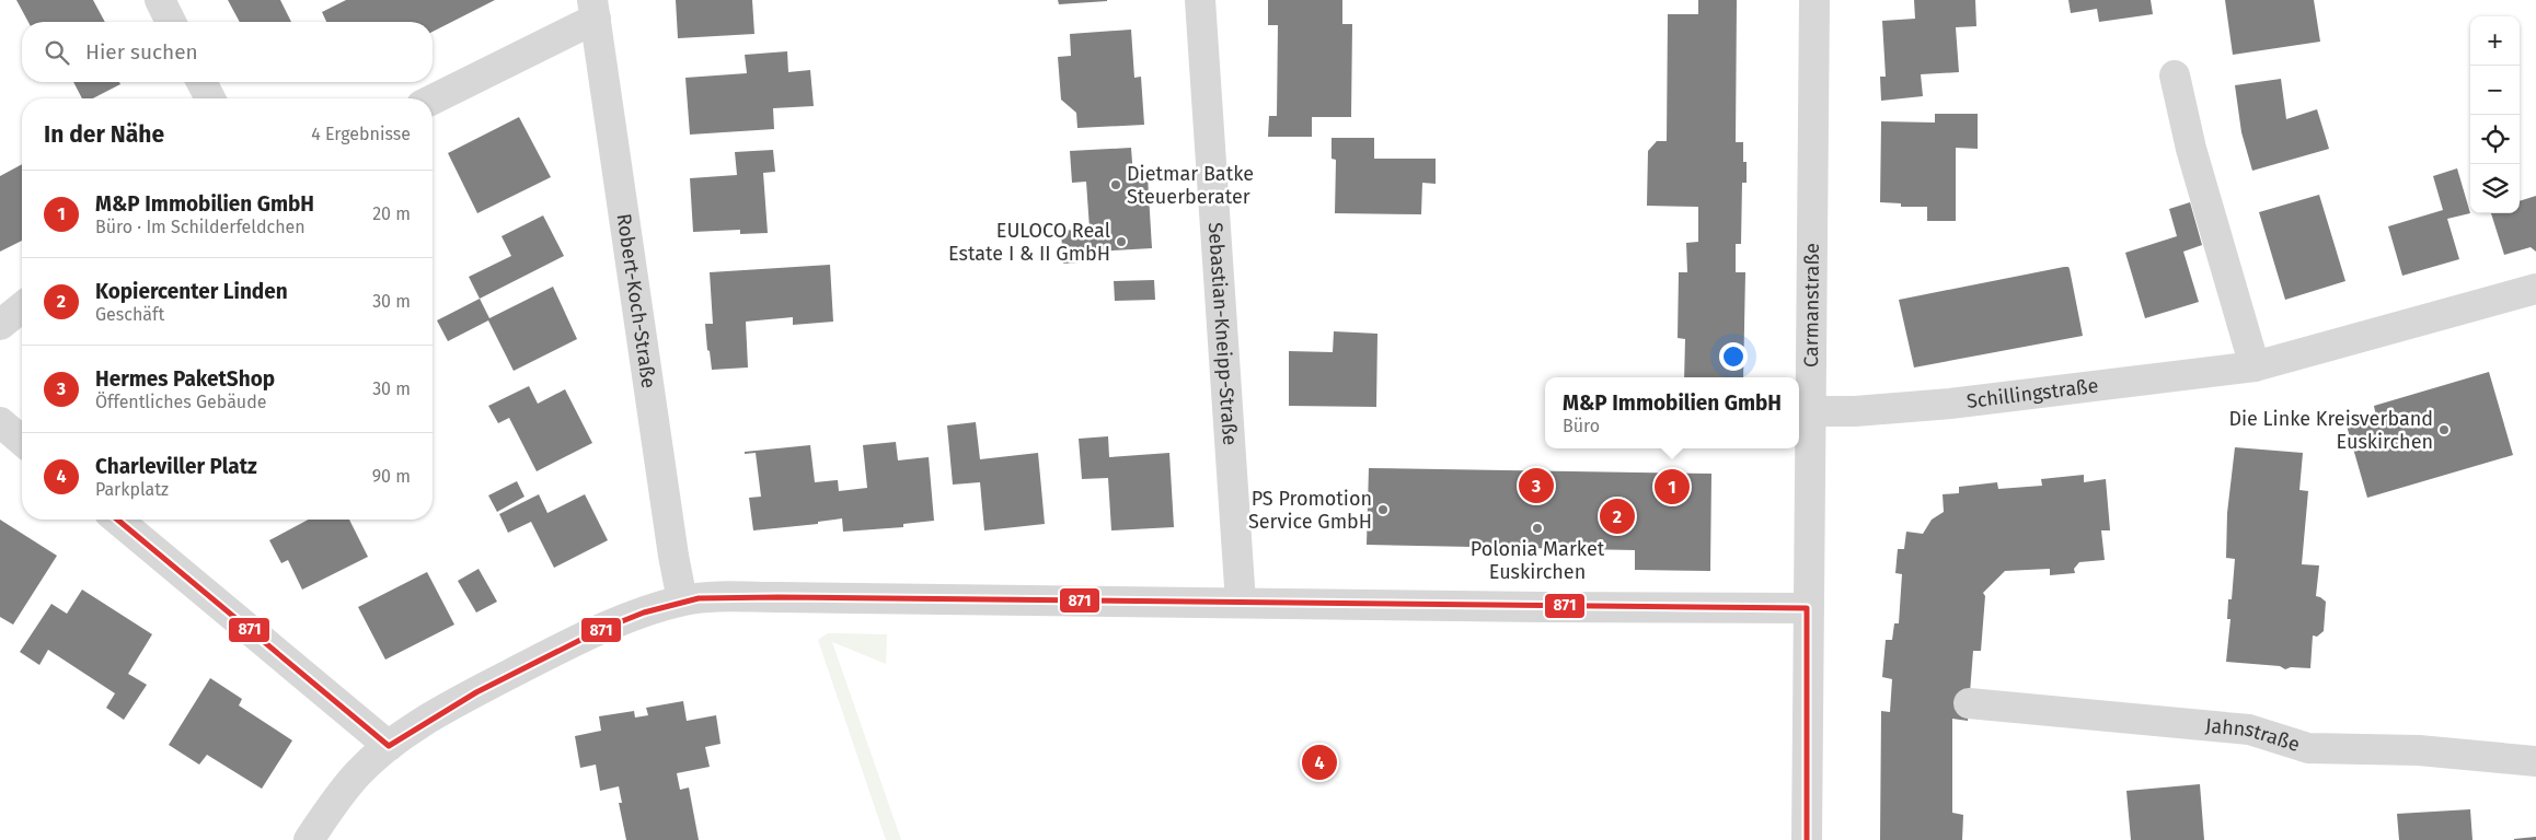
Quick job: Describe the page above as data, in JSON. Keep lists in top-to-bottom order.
{
  "streets": {
    "street": [
      "Robert-Koch-Straße",
      "Carmanstraße",
      "Sebastian-Kneipp-Straße",
      "Schillingstraße",
      "Jahnstraße"
    ]
  },
  "crossings": [
    ["Carmanstraße", "Schillingstraße"]
  ],
  "places": [
    "Dietmar Batke Steuerberater",
    "EULOCO Real Estate I & II GmbH",
    "Die Linke Kreisverband Euskirchen",
    "PS Promotion Service GmbH",
    "Polonia Market Euskirchen"
  ],
  "lines": ["transit line 871"],
  "page": {
    "map_buttons": ["+", "−"],
    "search": "Hier suchen",
    "heading": ["In der Nähe", "4 Ergebnisse"],
    "list": [
      {
        "mark": "1",
        "name": "M&P Immobilien GmbH",
        "note": "Büro · Im Schilderfeldchen",
        "value": "20 m"
      },
      {
        "mark": "2",
        "name": "Kopiercenter Linden",
        "note": "Geschäft",
        "value": "30 m"
      },
      {
        "mark": "3",
        "name": "Hermes PaketShop",
        "note": "Öffentliches Gebäude",
        "value": "30 m"
      },
      {
        "mark": "4",
        "name": "Charleviller Platz",
        "note": "Parkplatz",
        "value": "90 m"
      }
    ],
    "popup": ["M&P Immobilien GmbH", "Büro"],
    "pins": [
      "3",
      "1",
      "2",
      "4"
    ]
  }
}
